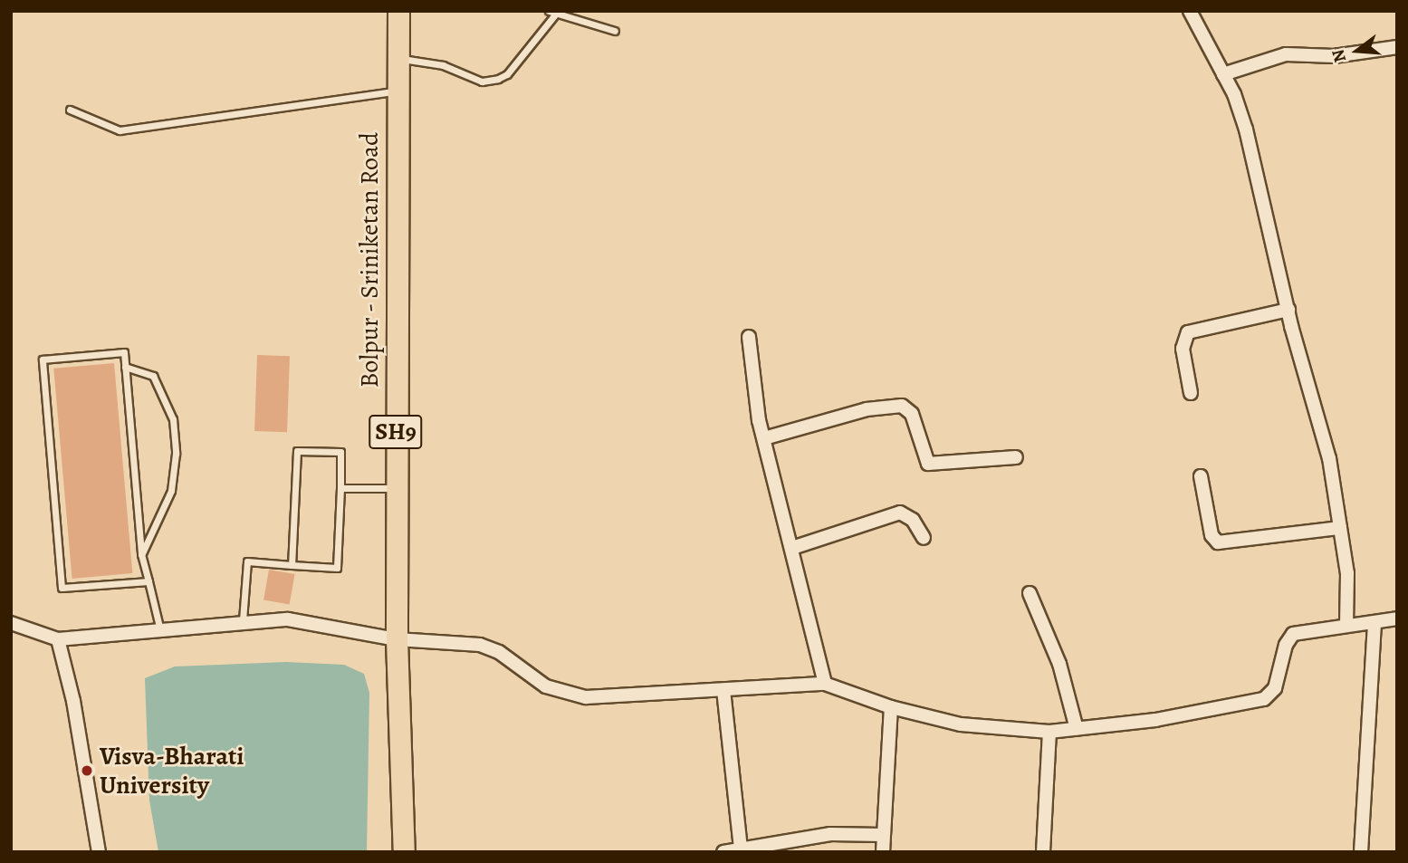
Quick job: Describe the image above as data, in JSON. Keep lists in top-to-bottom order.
{
  "streets": {
    "main road": ["Bolpur - Sriniketan Road", "SH9"]
  },
  "places": ["Visva-Bharati University"],
  "north": "left"
}
